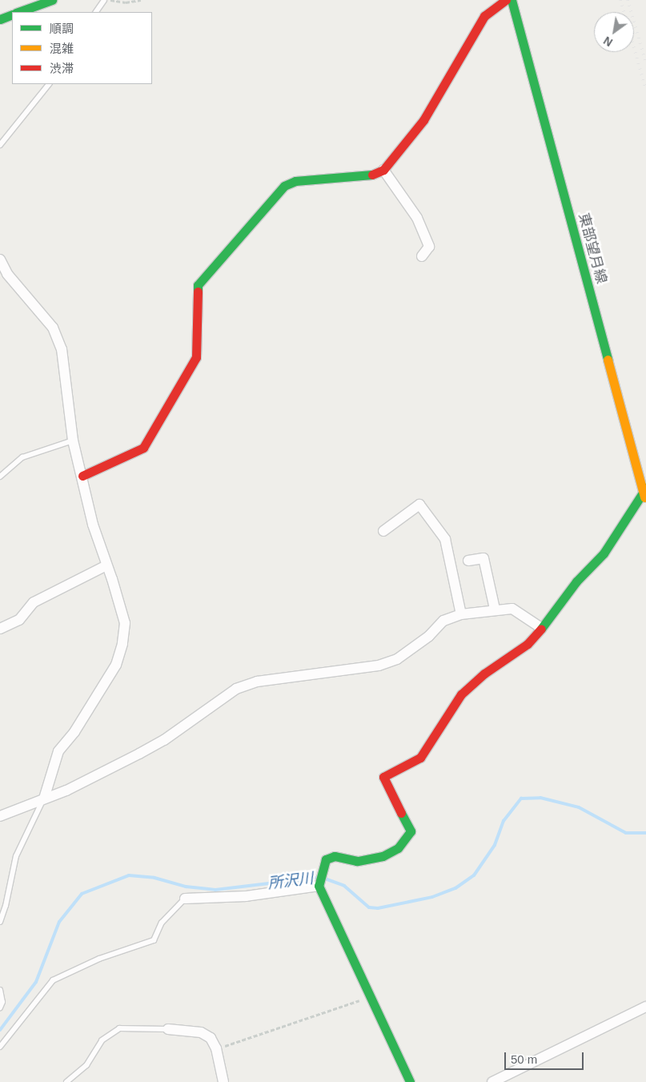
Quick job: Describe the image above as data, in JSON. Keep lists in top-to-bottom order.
{
  "streets": {
    "street": ["東部望月線"]
  },
  "water": ["所沢川"],
  "legend": ["順調", "混雑", "渋滞"],
  "scale_bar": "50 m",
  "north": "bottom left"
}
